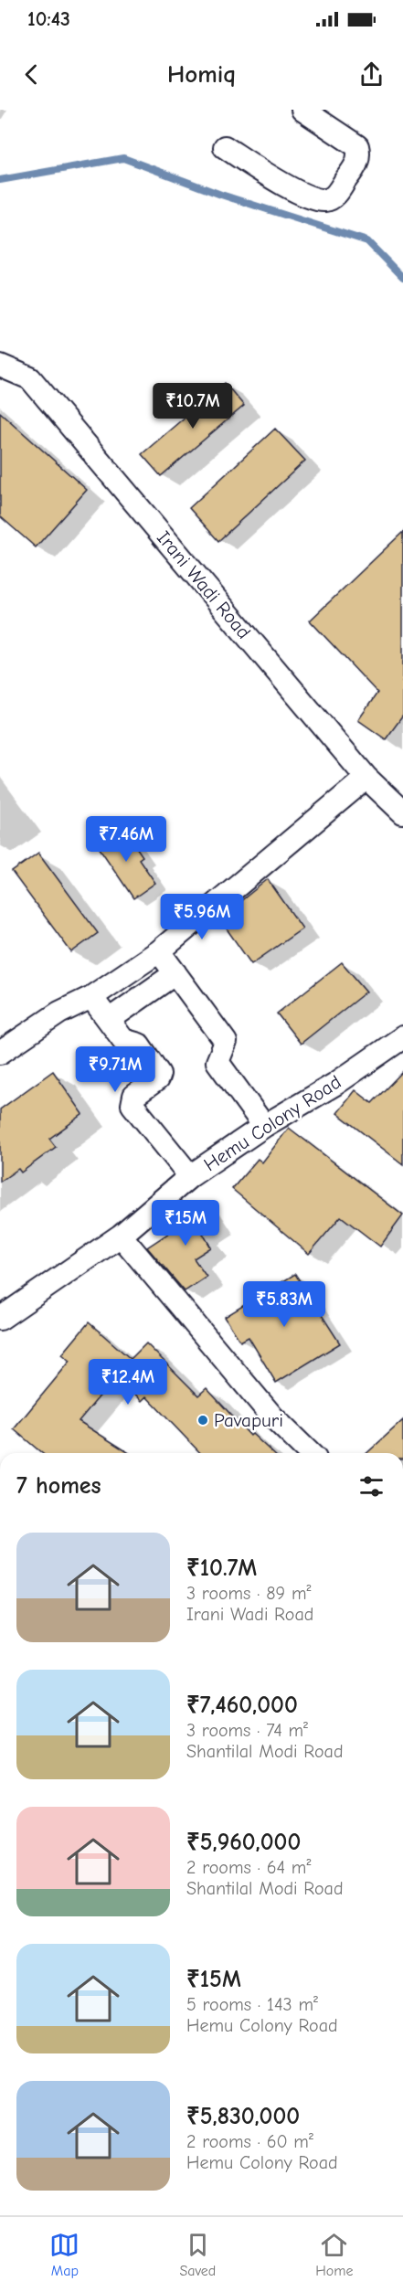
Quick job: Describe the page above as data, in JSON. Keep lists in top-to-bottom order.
{
  "streets": {
    "street": ["Irani Wadi Road", "Hemu Colony Road"]
  },
  "places": ["Pavapuri"],
  "page": {
    "status": "10:43",
    "header": "Homiq",
    "price": [
      "₹10.7M",
      "₹7.46M",
      "₹5.96M",
      "₹9.71M",
      "₹15M",
      "₹5.83M",
      "₹12.4M"
    ],
    "heading": "7 homes",
    "list": [
      {
        "name": "₹10.7M",
        "note": "3 rooms · 89 m² · Irani Wadi Road"
      },
      {
        "name": "₹7,460,000",
        "note": "3 rooms · 74 m² · Shantilal Modi Road"
      },
      {
        "name": "₹5,960,000",
        "note": "2 rooms · 64 m² · Shantilal Modi Road"
      },
      {
        "name": "₹15M",
        "note": "5 rooms · 143 m² · Hemu Colony Road"
      },
      {
        "name": "₹5,830,000",
        "note": "2 rooms · 60 m² · Hemu Colony Road"
      }
    ],
    "tabs": ["Map", "Saved", "Home"]
  }
}
